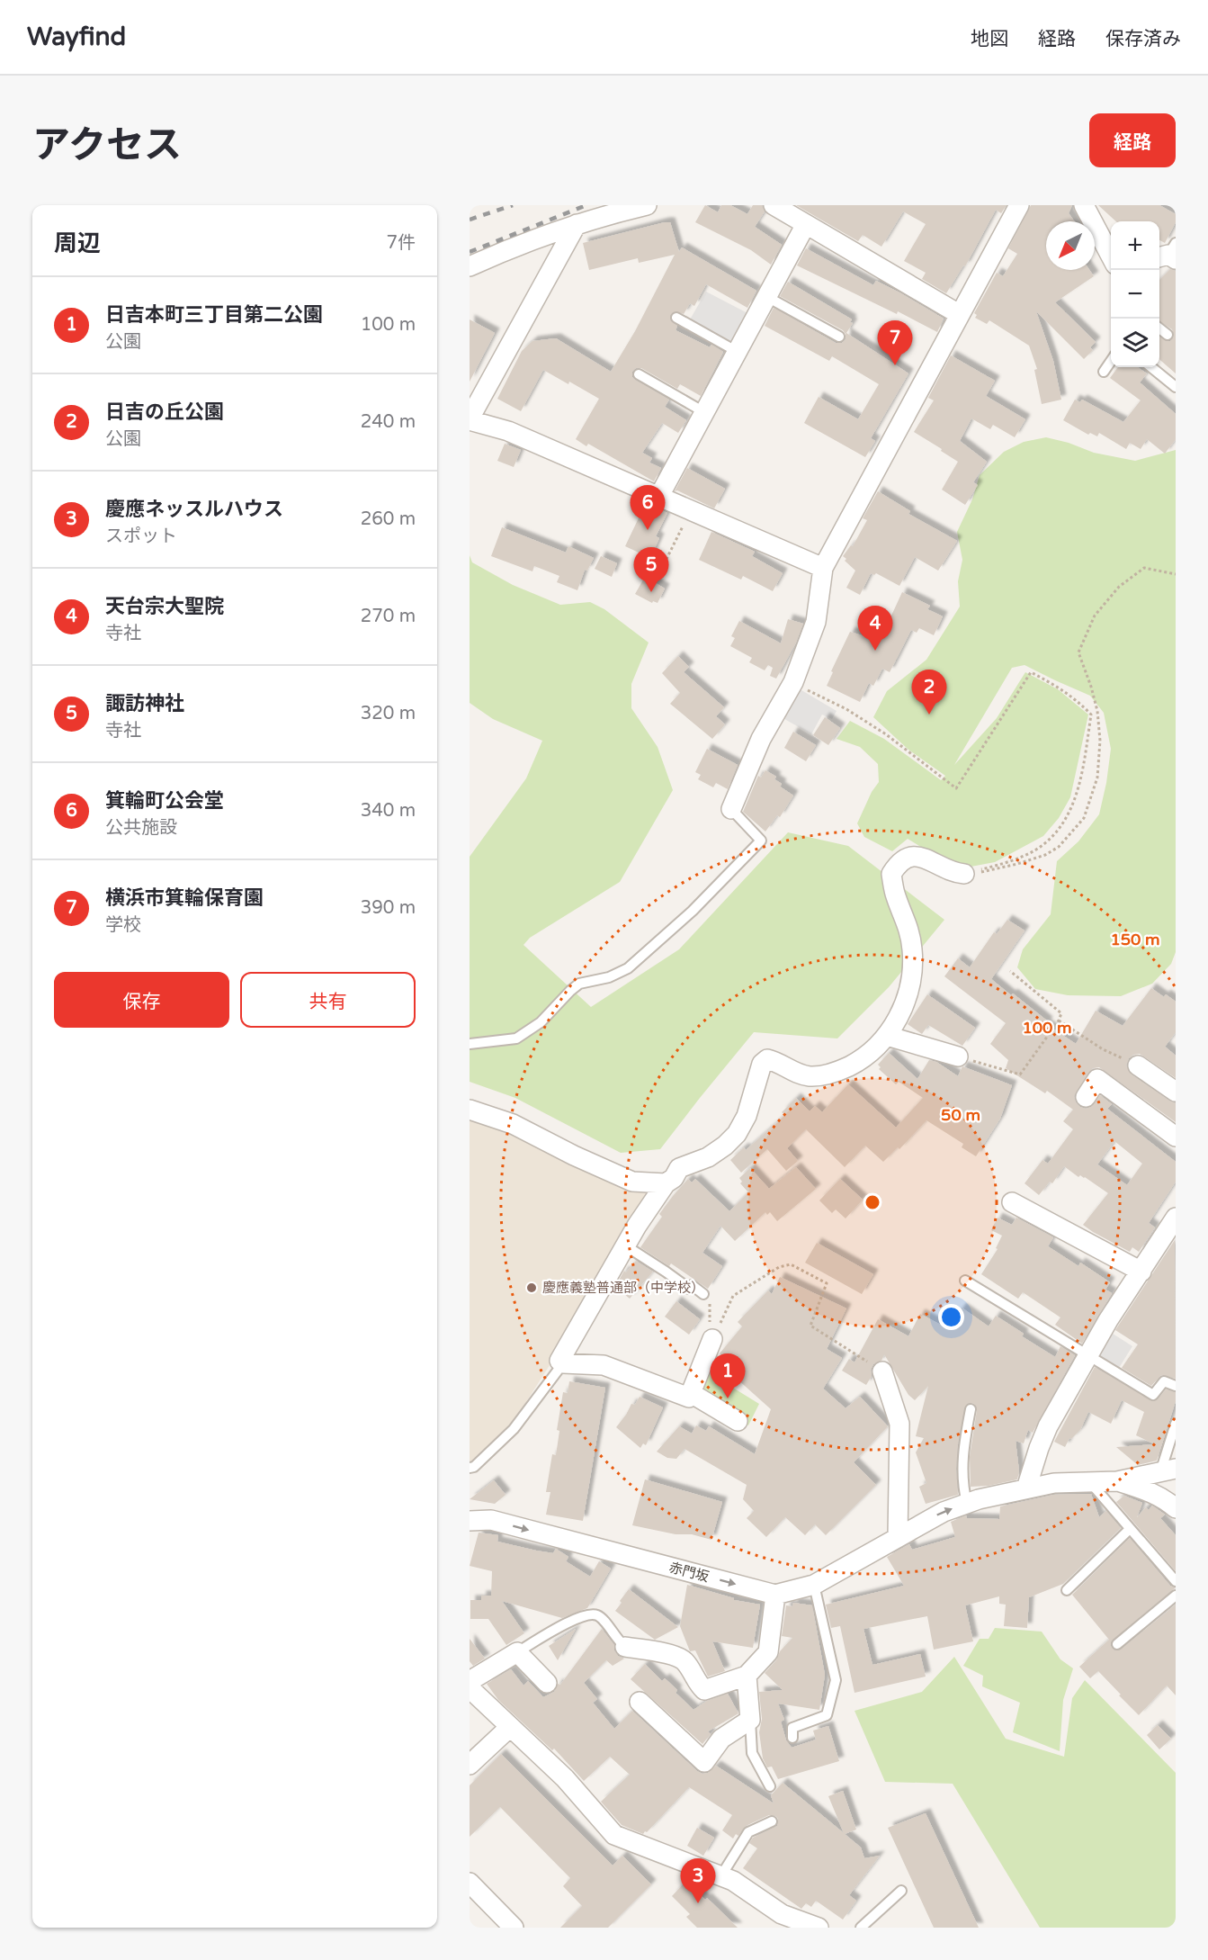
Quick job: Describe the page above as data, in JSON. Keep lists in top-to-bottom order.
{
  "streets": {
    "street": ["赤門坂"]
  },
  "one_way": ["赤門坂"],
  "places": ["慶應義塾普通部（中学校）"],
  "north": "bottom left",
  "page": {
    "header": "Wayfind",
    "nav": ["地図", "経路", "保存済み"],
    "title": "アクセス",
    "buttons": [
      "経路",
      ["保存", "共有"]
    ],
    "heading": ["周辺", "7件"],
    "map_buttons": ["+", "−"],
    "list": [
      {
        "mark": "1",
        "name": "日吉本町三丁目第二公園",
        "note": "公園",
        "value": "100 m"
      },
      {
        "mark": "2",
        "name": "日吉の丘公園",
        "note": "公園",
        "value": "240 m"
      },
      {
        "mark": "3",
        "name": "慶應ネッスルハウス",
        "note": "スポット",
        "value": "260 m"
      },
      {
        "mark": "4",
        "name": "天台宗大聖院",
        "note": "寺社",
        "value": "270 m"
      },
      {
        "mark": "5",
        "name": "諏訪神社",
        "note": "寺社",
        "value": "320 m"
      },
      {
        "mark": "6",
        "name": "箕輪町公会堂",
        "note": "公共施設",
        "value": "340 m"
      },
      {
        "mark": "7",
        "name": "横浜市箕輪保育園",
        "note": "学校",
        "value": "390 m"
      }
    ],
    "pins": [
      "7",
      "6",
      "5",
      "4",
      "2",
      "1",
      "3"
    ]
  },
  "rings": ["150 m", "100 m", "50 m"]
}
